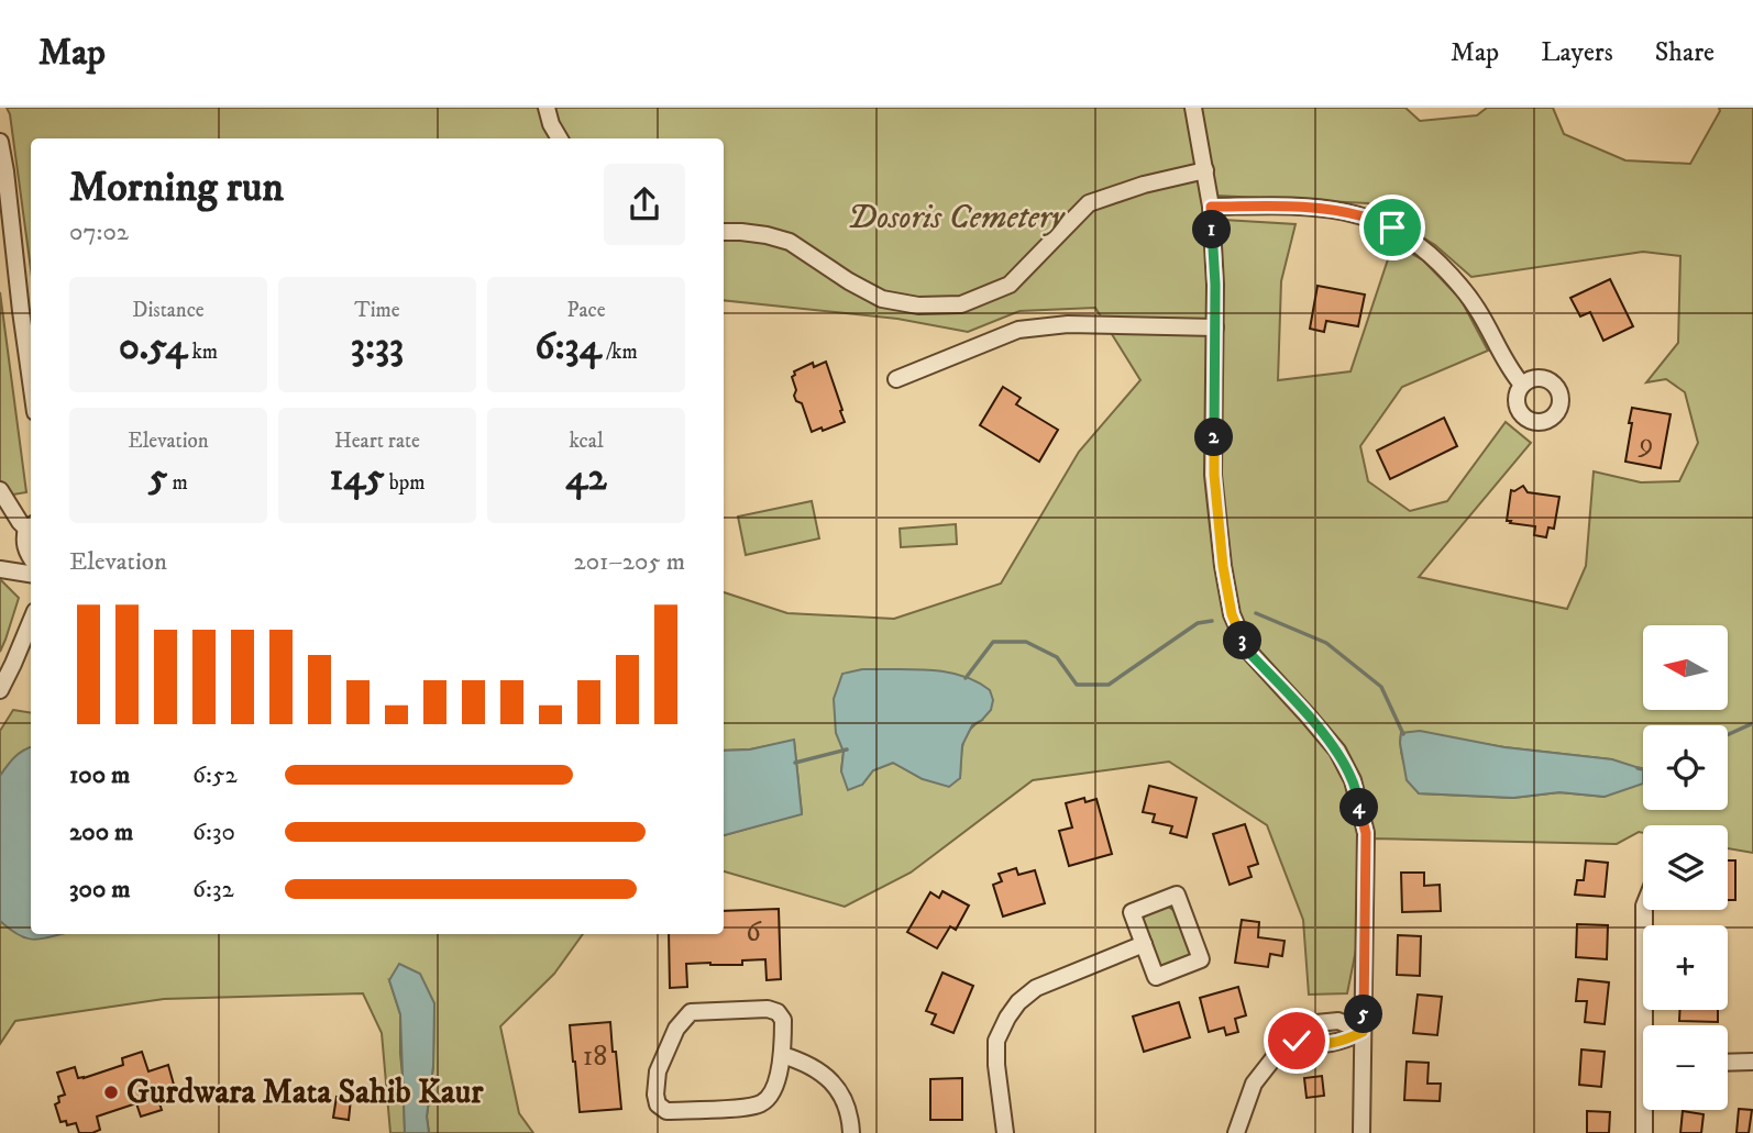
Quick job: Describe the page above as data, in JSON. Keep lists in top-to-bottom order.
{
  "parks": ["Dosoris Cemetery"],
  "places": ["Gurdwara Mata Sahib Kaur"],
  "house_numbers": ["9", "6", "18"],
  "north": "left",
  "page": {
    "header": "Map",
    "nav": ["Map", "Layers", "Share"],
    "heading": ["Morning run", "07:02"],
    "pins": [
      "1",
      "2",
      "3",
      "4",
      "5"
    ],
    "stats": [
      ["Distance", "0.54 km"],
      ["Time", "3:33"],
      ["Pace", "6:34 /km"],
      ["Elevation", "5 m"],
      ["Heart rate", "145 bpm"],
      ["kcal", "42"]
    ],
    "chart": ["Elevation", "201–205 m"],
    "map_buttons": ["+", "−"],
    "list": [
      {
        "name": "100 m",
        "note": "6:52"
      },
      {
        "name": "200 m",
        "note": "6:30"
      },
      {
        "name": "300 m",
        "note": "6:32"
      }
    ]
  }
}
